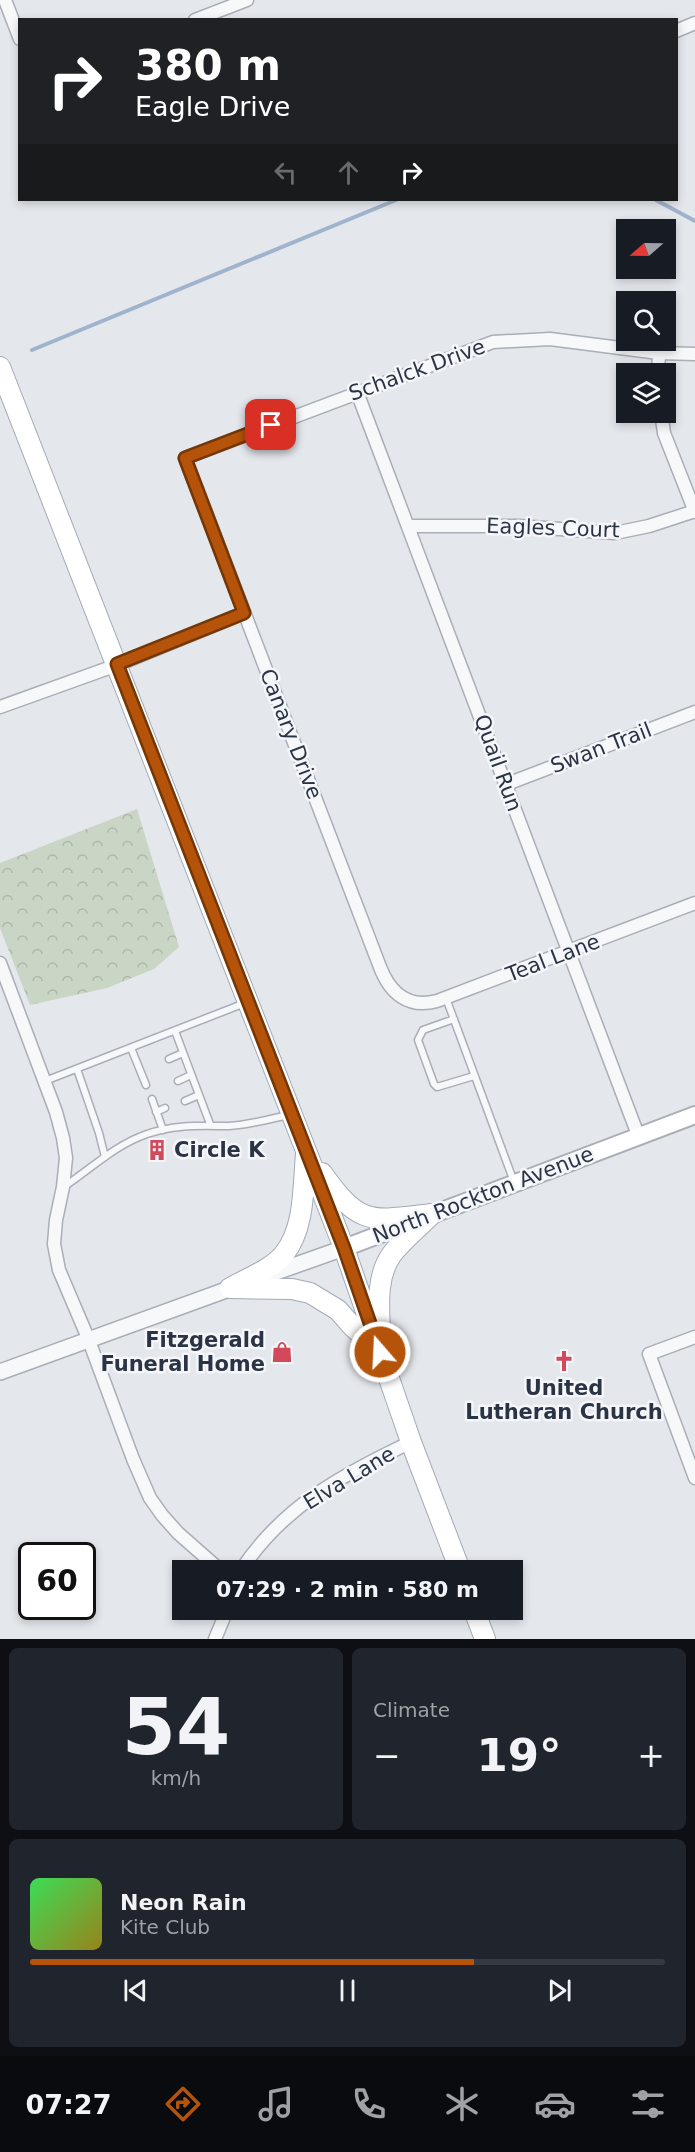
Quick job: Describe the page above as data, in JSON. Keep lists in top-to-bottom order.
{
  "streets": {
    "main road": ["North Rockton Avenue"],
    "street": [
      "Schalck Drive",
      "Eagles Court",
      "Canary Drive",
      "Swan Trail",
      "Quail Run",
      "Teal Lane",
      "Elva Lane"
    ]
  },
  "crossings": [
    ["Schalck Drive", "Canary Drive"],
    ["Schalck Drive", "Quail Run"],
    ["Eagles Court", "Quail Run"],
    ["Canary Drive", "Teal Lane"],
    ["Swan Trail", "Quail Run"],
    ["Quail Run", "Teal Lane"],
    ["Quail Run", "North Rockton Avenue"]
  ],
  "places": {
    "building": ["Circle K"],
    "shop": ["Fitzgerald Funeral Home"],
    "church": ["United Lutheran Church"]
  },
  "north": "left",
  "page": {
    "turn": ["380 m", "Eagle Drive"],
    "limit": "60",
    "trip": "07:29 · 2 min · 580 m",
    "tile": [
      ["54", "km/h"],
      "Climate"
    ],
    "heat": ["−", "19°", "+"],
    "song": ["Neon Rain", "Kite Club"],
    "tabs": "07:27"
  }
}
